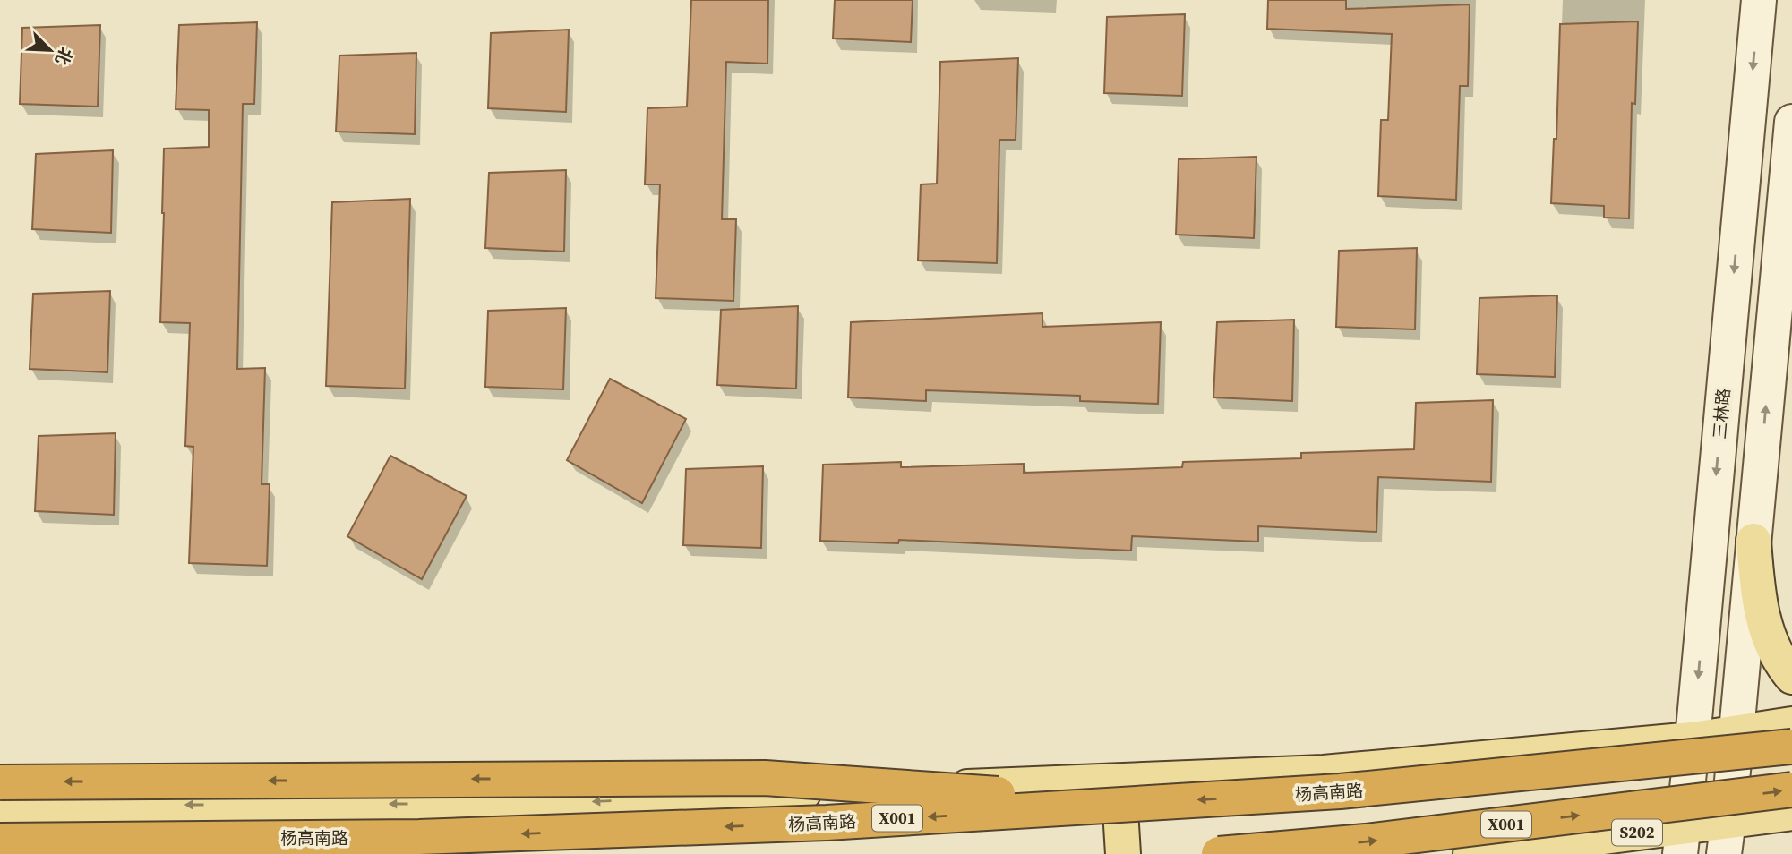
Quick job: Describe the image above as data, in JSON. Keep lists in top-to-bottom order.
{
  "streets": {
    "highway": ["杨高南路", "X001"],
    "main road": ["三林路", "S202"]
  },
  "crossings": [
    ["三林路", "杨高南路"],
    ["三林路", "S202"],
    ["X001", "S202"]
  ],
  "north": "bottom right"
}
